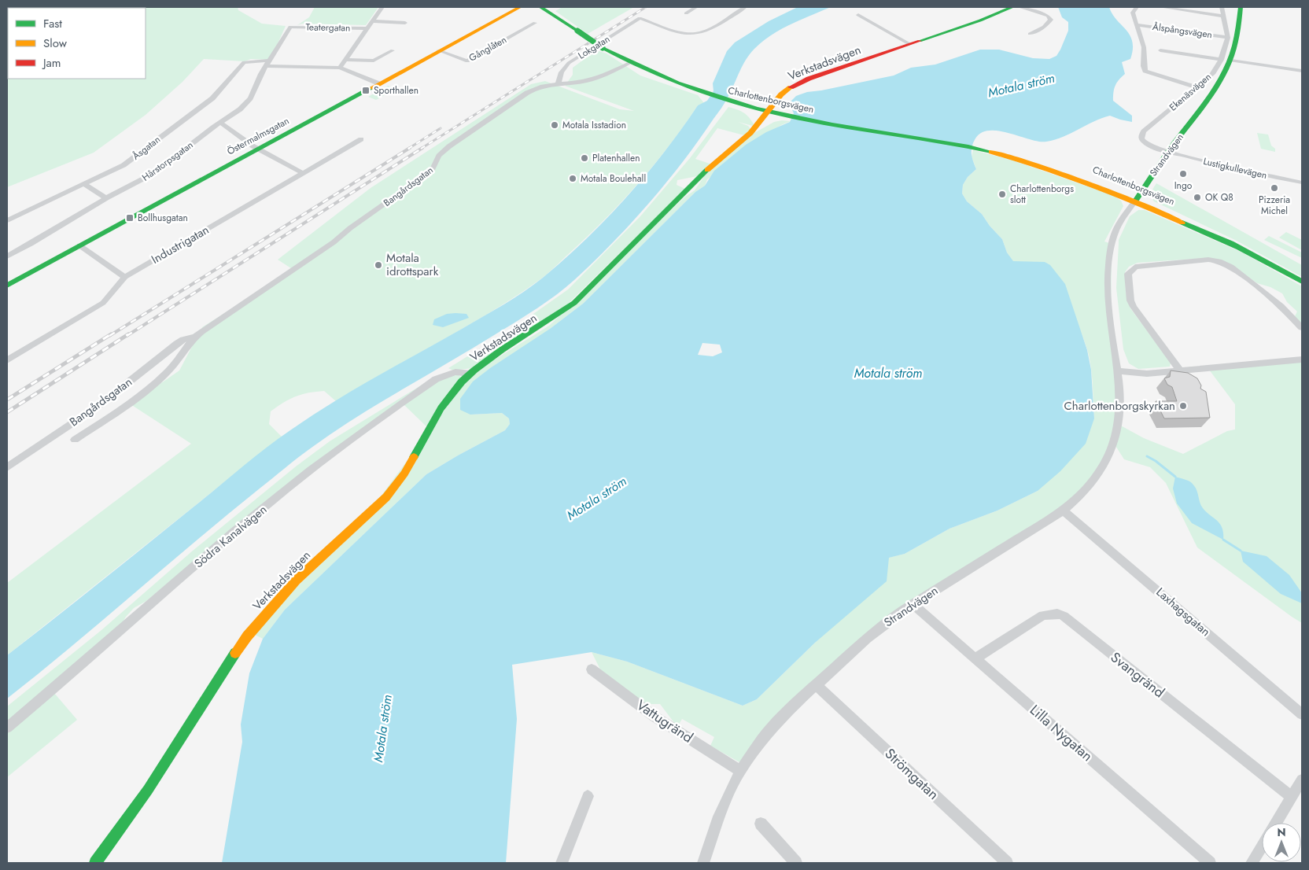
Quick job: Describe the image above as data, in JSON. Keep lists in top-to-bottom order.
{
  "streets": {
    "street": [
      "Teatergatan",
      "Ålspångsvägen",
      "Lokgatan",
      "Gånglåten",
      "Verkstadsvägen",
      "Ekenäsvägen",
      "Charlottenborgsvägen",
      "Östermalmsgatan",
      "Åsgatan",
      "Strandvägen",
      "Hårstorpsgatan",
      "Lustigkullevägen",
      "Bangårdsgatan",
      "Industrigatan",
      "Södra Kanalvägen",
      "Laxhagsgatan",
      "Svangränd",
      "Vattugränd",
      "Lilla Nygatan",
      "Strömgatan"
    ]
  },
  "crossings": [
    ["Teatergatan", "Hårstorpsgatan"],
    ["Ålspångsvägen", "Ekenäsvägen"],
    ["Lokgatan", "Bangårdsgatan"],
    ["Gånglåten", "Östermalmsgatan"],
    ["Verkstadsvägen", "Charlottenborgsvägen"],
    ["Verkstadsvägen", "Södra Kanalvägen"],
    ["Ekenäsvägen", "Strandvägen"],
    ["Ekenäsvägen", "Lustigkullevägen"],
    ["Charlottenborgsvägen", "Strandvägen"],
    ["Charlottenborgsvägen", "Bangårdsgatan"],
    ["Åsgatan", "Hårstorpsgatan"],
    ["Strandvägen", "Lustigkullevägen"],
    ["Strandvägen", "Laxhagsgatan"],
    ["Strandvägen", "Vattugränd"],
    ["Strandvägen", "Lilla Nygatan"],
    ["Strandvägen", "Strömgatan"],
    ["Svangränd", "Lilla Nygatan"]
  ],
  "water": ["Motala ström"],
  "places": {
    "transit": ["Sporthallen", "Bollhusgatan"],
    "other": [
      "Motala Isstadion",
      "Platenhallen",
      "Ingo",
      "Motala Boulehall",
      "Pizzeria Michel",
      "Charlottenborgs slott",
      "OK Q8",
      "Motala idrottspark",
      "Charlottenborgskyrkan"
    ]
  },
  "legend": ["Fast", "Slow", "Jam"],
  "north": "top"
}
